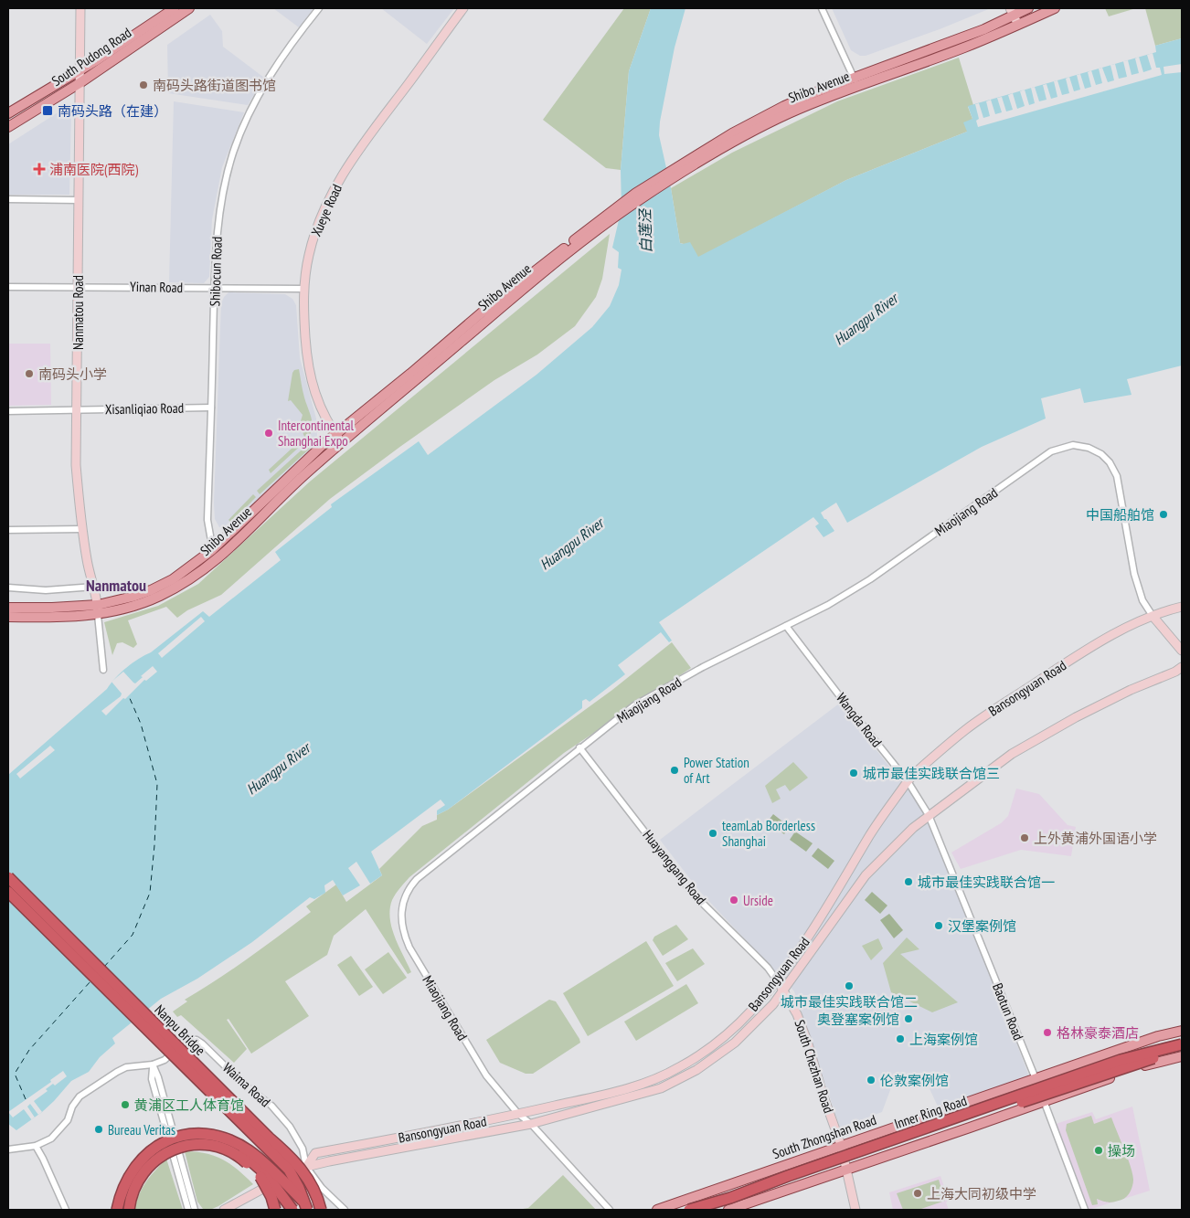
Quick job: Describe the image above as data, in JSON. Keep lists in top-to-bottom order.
{
  "streets": {
    "highway": ["Nanpu Bridge", "Inner Ring Road"],
    "main road": [
      "South Pudong Road",
      "Shibo Avenue",
      "Xueye Road",
      "Nanmatou Road",
      "Bansongyuan Road",
      "South Chezhan Road",
      "South Zhongshan Road"
    ],
    "street": [
      "Shibocun Road",
      "Yinan Road",
      "Xisanliqiao Road",
      "Miaojiang Road",
      "Wangda Road",
      "Huayanggang Road",
      "Baotun Road",
      "Waima Road"
    ]
  },
  "crossings": [
    ["South Pudong Road", "Nanmatou Road"],
    ["Shibo Avenue", "Xueye Road"],
    ["Shibo Avenue", "Shibocun Road"],
    ["Shibo Avenue", "Nanmatou Road"],
    ["Xueye Road", "Yinan Road"],
    ["Shibocun Road", "Yinan Road"],
    ["Shibocun Road", "Xisanliqiao Road"],
    ["Yinan Road", "Nanmatou Road"],
    ["Nanmatou Road", "Xisanliqiao Road"],
    ["Miaojiang Road", "Bansongyuan Road"],
    ["Miaojiang Road", "Wangda Road"],
    ["Miaojiang Road", "Huayanggang Road"],
    ["Bansongyuan Road", "Wangda Road"],
    ["Bansongyuan Road", "Huayanggang Road"],
    ["Bansongyuan Road", "Baotun Road"],
    ["Bansongyuan Road", "South Chezhan Road"],
    ["Bansongyuan Road", "Waima Road"],
    ["Wangda Road", "Baotun Road"],
    ["Huayanggang Road", "South Chezhan Road"],
    ["Baotun Road", "South Zhongshan Road"],
    ["South Chezhan Road", "South Zhongshan Road"]
  ],
  "districts": ["Nanmatou"],
  "water": ["白莲泾", "Huangpu River"],
  "places": {
    "other": [
      "南码头路街道图书馆",
      "南码头小学",
      "Intercontinental Shanghai Expo",
      "中国船舶馆",
      "Power Station of Art",
      "城市最佳实践联合馆三",
      "teamLab Borderless Shanghai",
      "上外黄浦外国语小学",
      "城市最佳实践联合馆一",
      "Urside",
      "汉堡案例馆",
      "城市最佳实践联合馆二",
      "奥登塞案例馆",
      "格林豪泰酒店",
      "上海案例馆",
      "伦敦案例馆",
      "黄浦区工人体育馆",
      "Bureau Veritas",
      "操场",
      "上海大同初级中学"
    ],
    "transit": ["南码头路（在建）"],
    "health": ["浦南医院(西院)"]
  }
}
